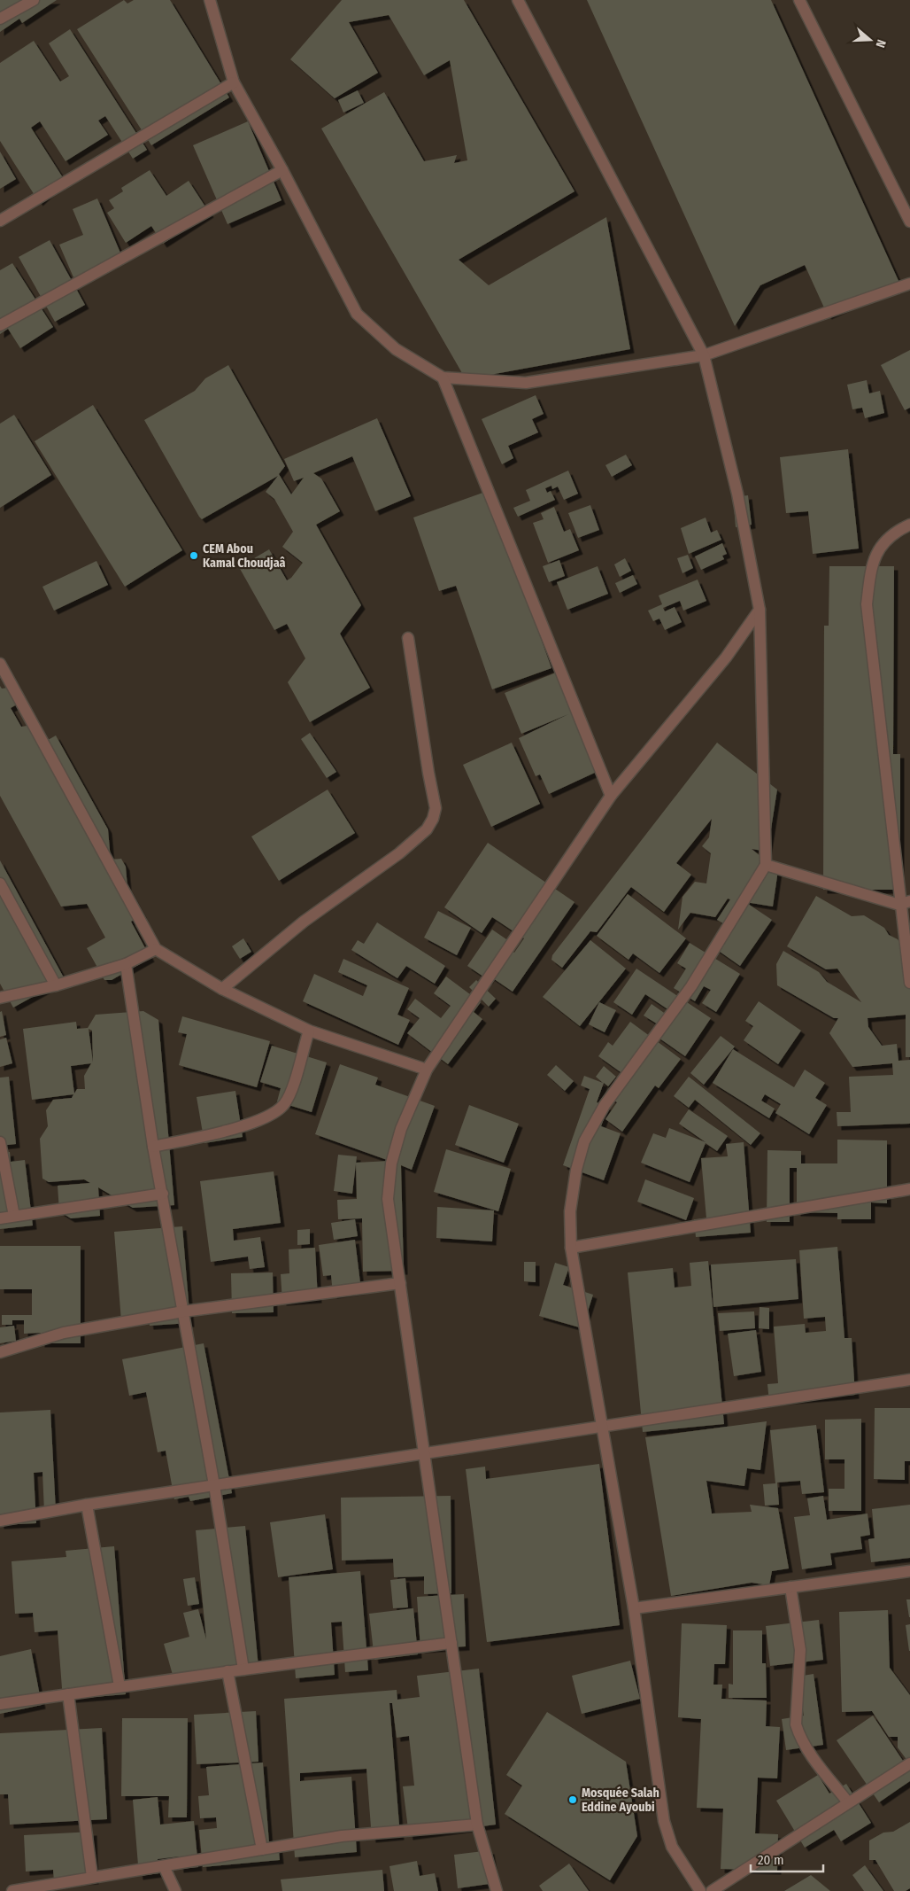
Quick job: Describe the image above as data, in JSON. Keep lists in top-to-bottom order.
{
  "places": ["CEM Abou Kamal Choudjaâ", "Mosquée Salah Eddine Ayoubi"],
  "scale_bar": "20 m",
  "north": "right"
}
